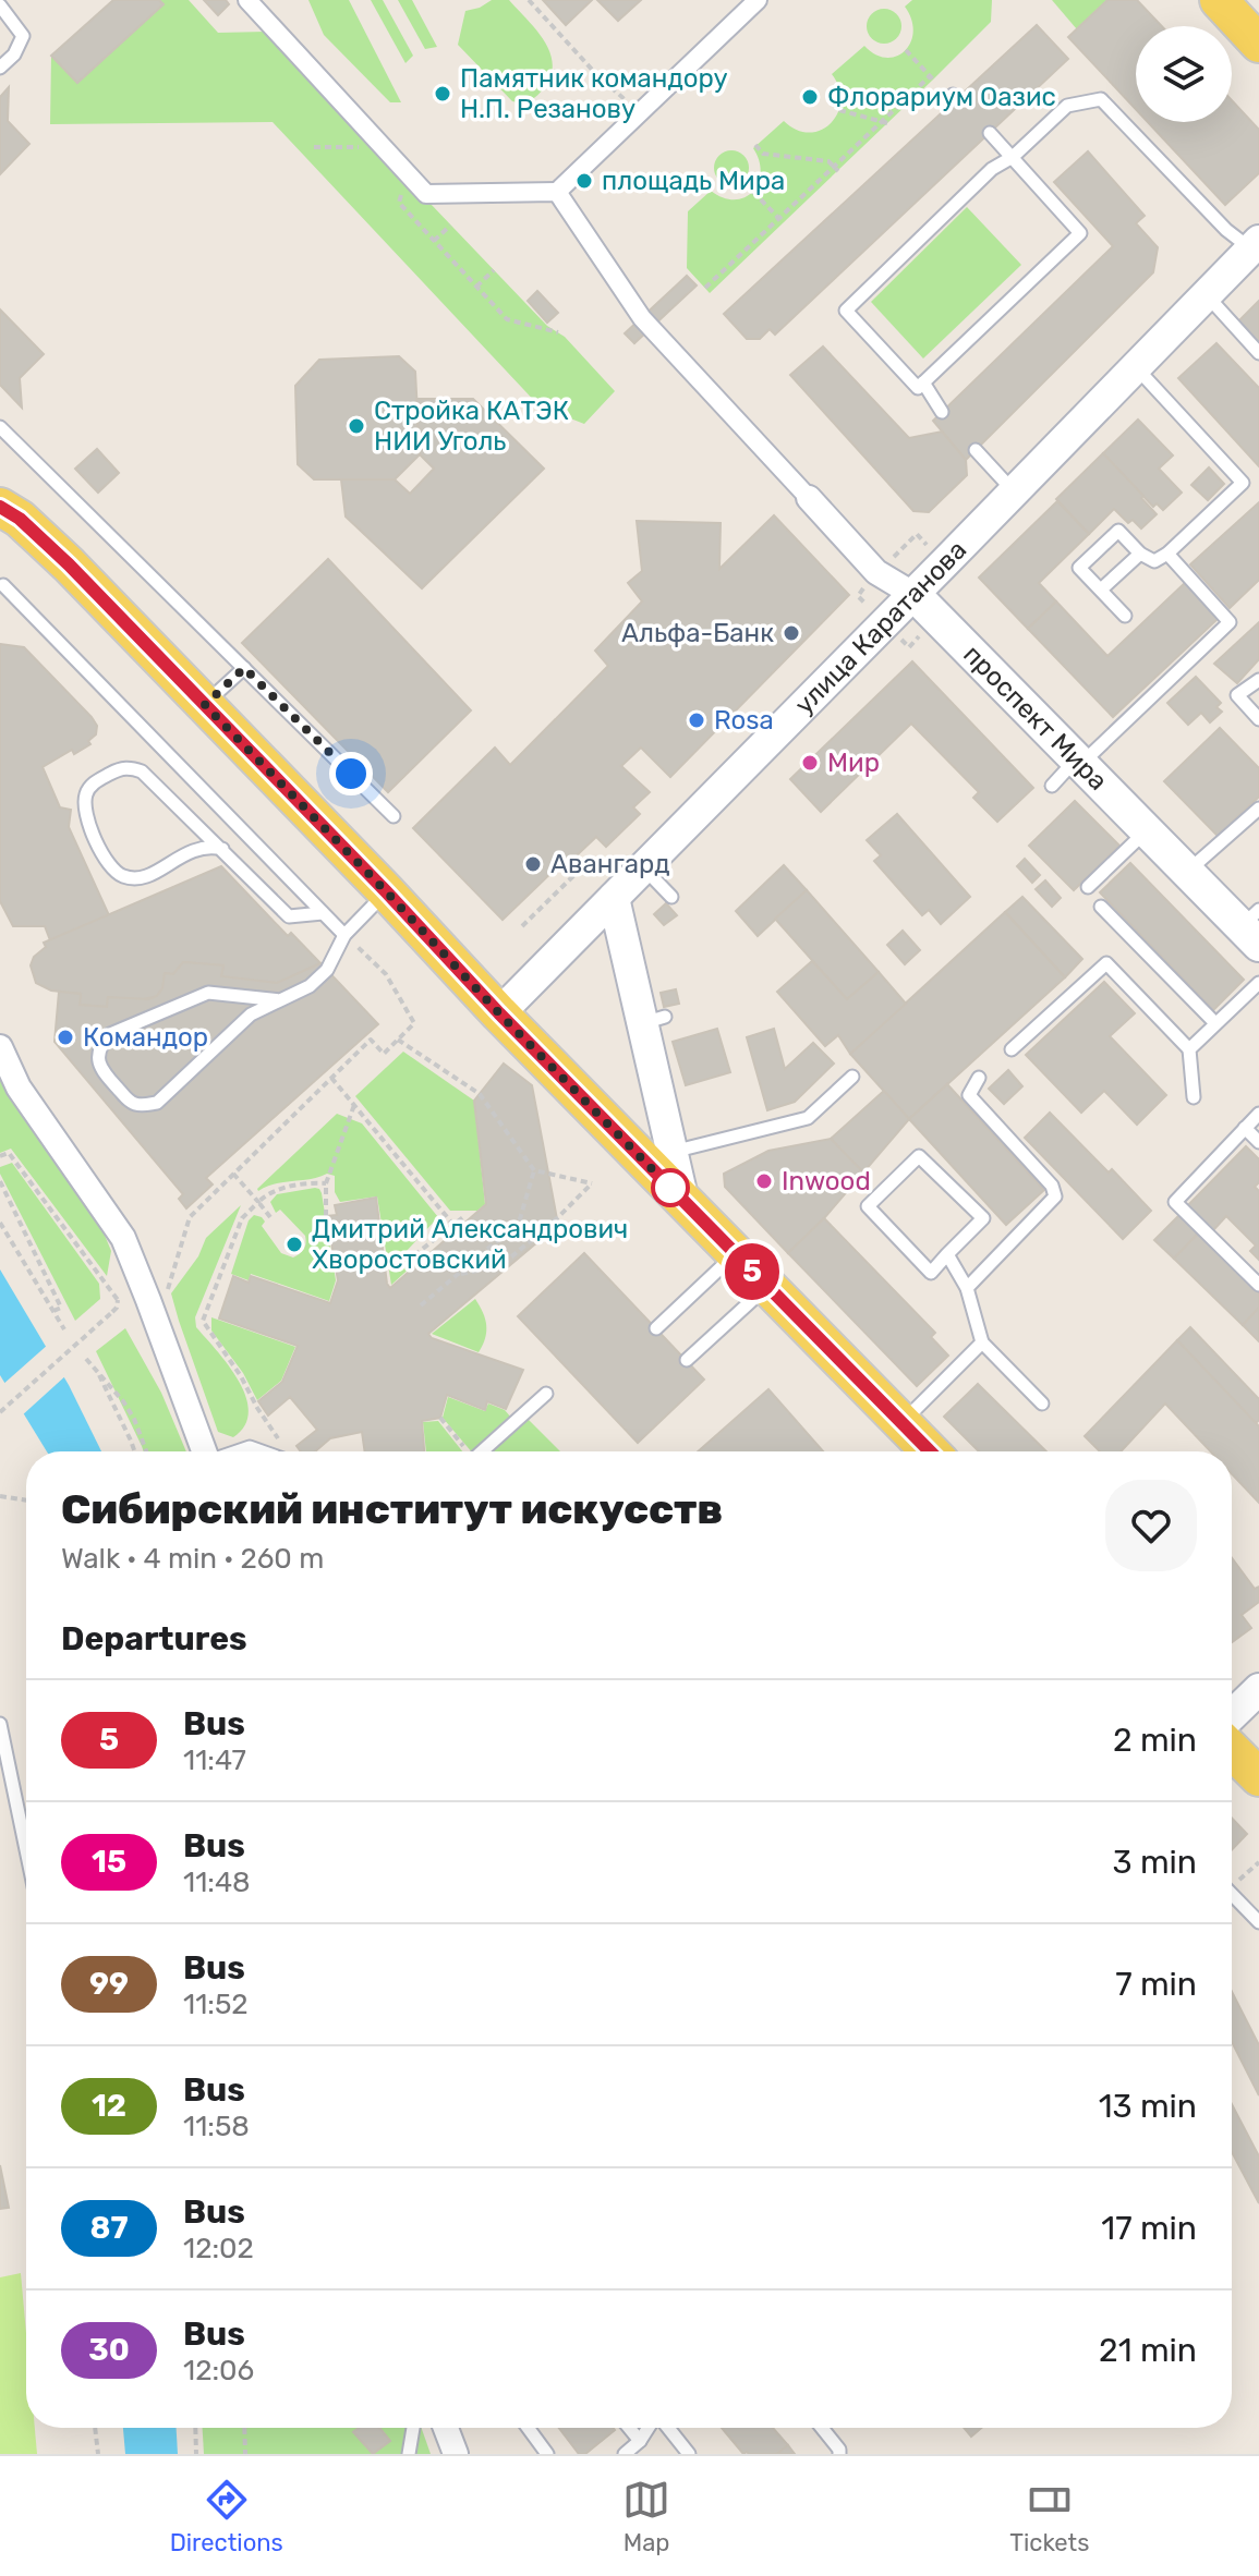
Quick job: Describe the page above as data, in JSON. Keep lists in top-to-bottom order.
{
  "streets": {
    "main road": ["проспект Мира"],
    "street": ["улица Каратанова"]
  },
  "crossings": [
    ["улица Каратанова", "проспект Мира"]
  ],
  "places": [
    "Памятник командору Н.П. Резанову",
    "Флорариум Оазис",
    "площадь Мира",
    "Стройка КАТЭК НИИ Уголь",
    "Альфа-Банк",
    "Rosa",
    "Мир",
    "Авангард",
    "Командор",
    "Inwood",
    "Дмитрий Александрович Хворостовский"
  ],
  "lines": ["bus line 5"],
  "page": {
    "on_map": "5",
    "heading": [
      ["Сибирский институт искусств", "Walk · 4 min · 260 m"],
      "Departures"
    ],
    "list": [
      {
        "mark": "5",
        "name": "Bus",
        "note": "11:47",
        "value": "2 min"
      },
      {
        "mark": "15",
        "name": "Bus",
        "note": "11:48",
        "value": "3 min"
      },
      {
        "mark": "99",
        "name": "Bus",
        "note": "11:52",
        "value": "7 min"
      },
      {
        "mark": "12",
        "name": "Bus",
        "note": "11:58",
        "value": "13 min"
      },
      {
        "mark": "87",
        "name": "Bus",
        "note": "12:02",
        "value": "17 min"
      },
      {
        "mark": "30",
        "name": "Bus",
        "note": "12:06",
        "value": "21 min"
      }
    ],
    "tabs": ["Directions", "Map", "Tickets"]
  }
}
